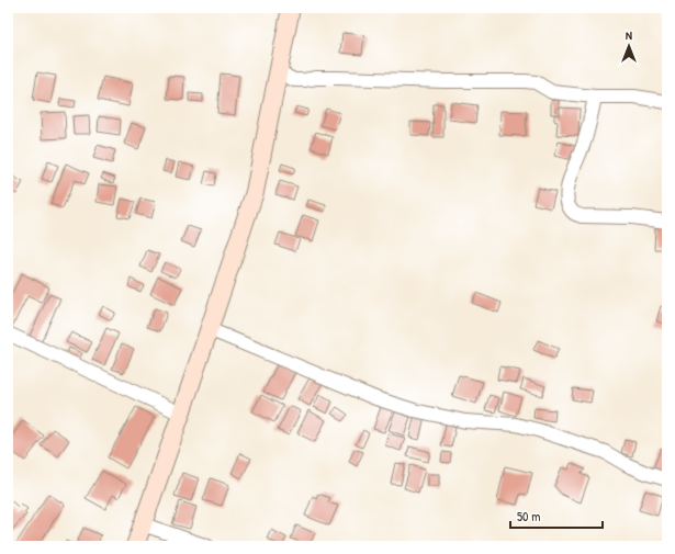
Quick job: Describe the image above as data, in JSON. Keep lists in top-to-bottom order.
{
  "scale_bar": "50 m",
  "north": "top"
}
